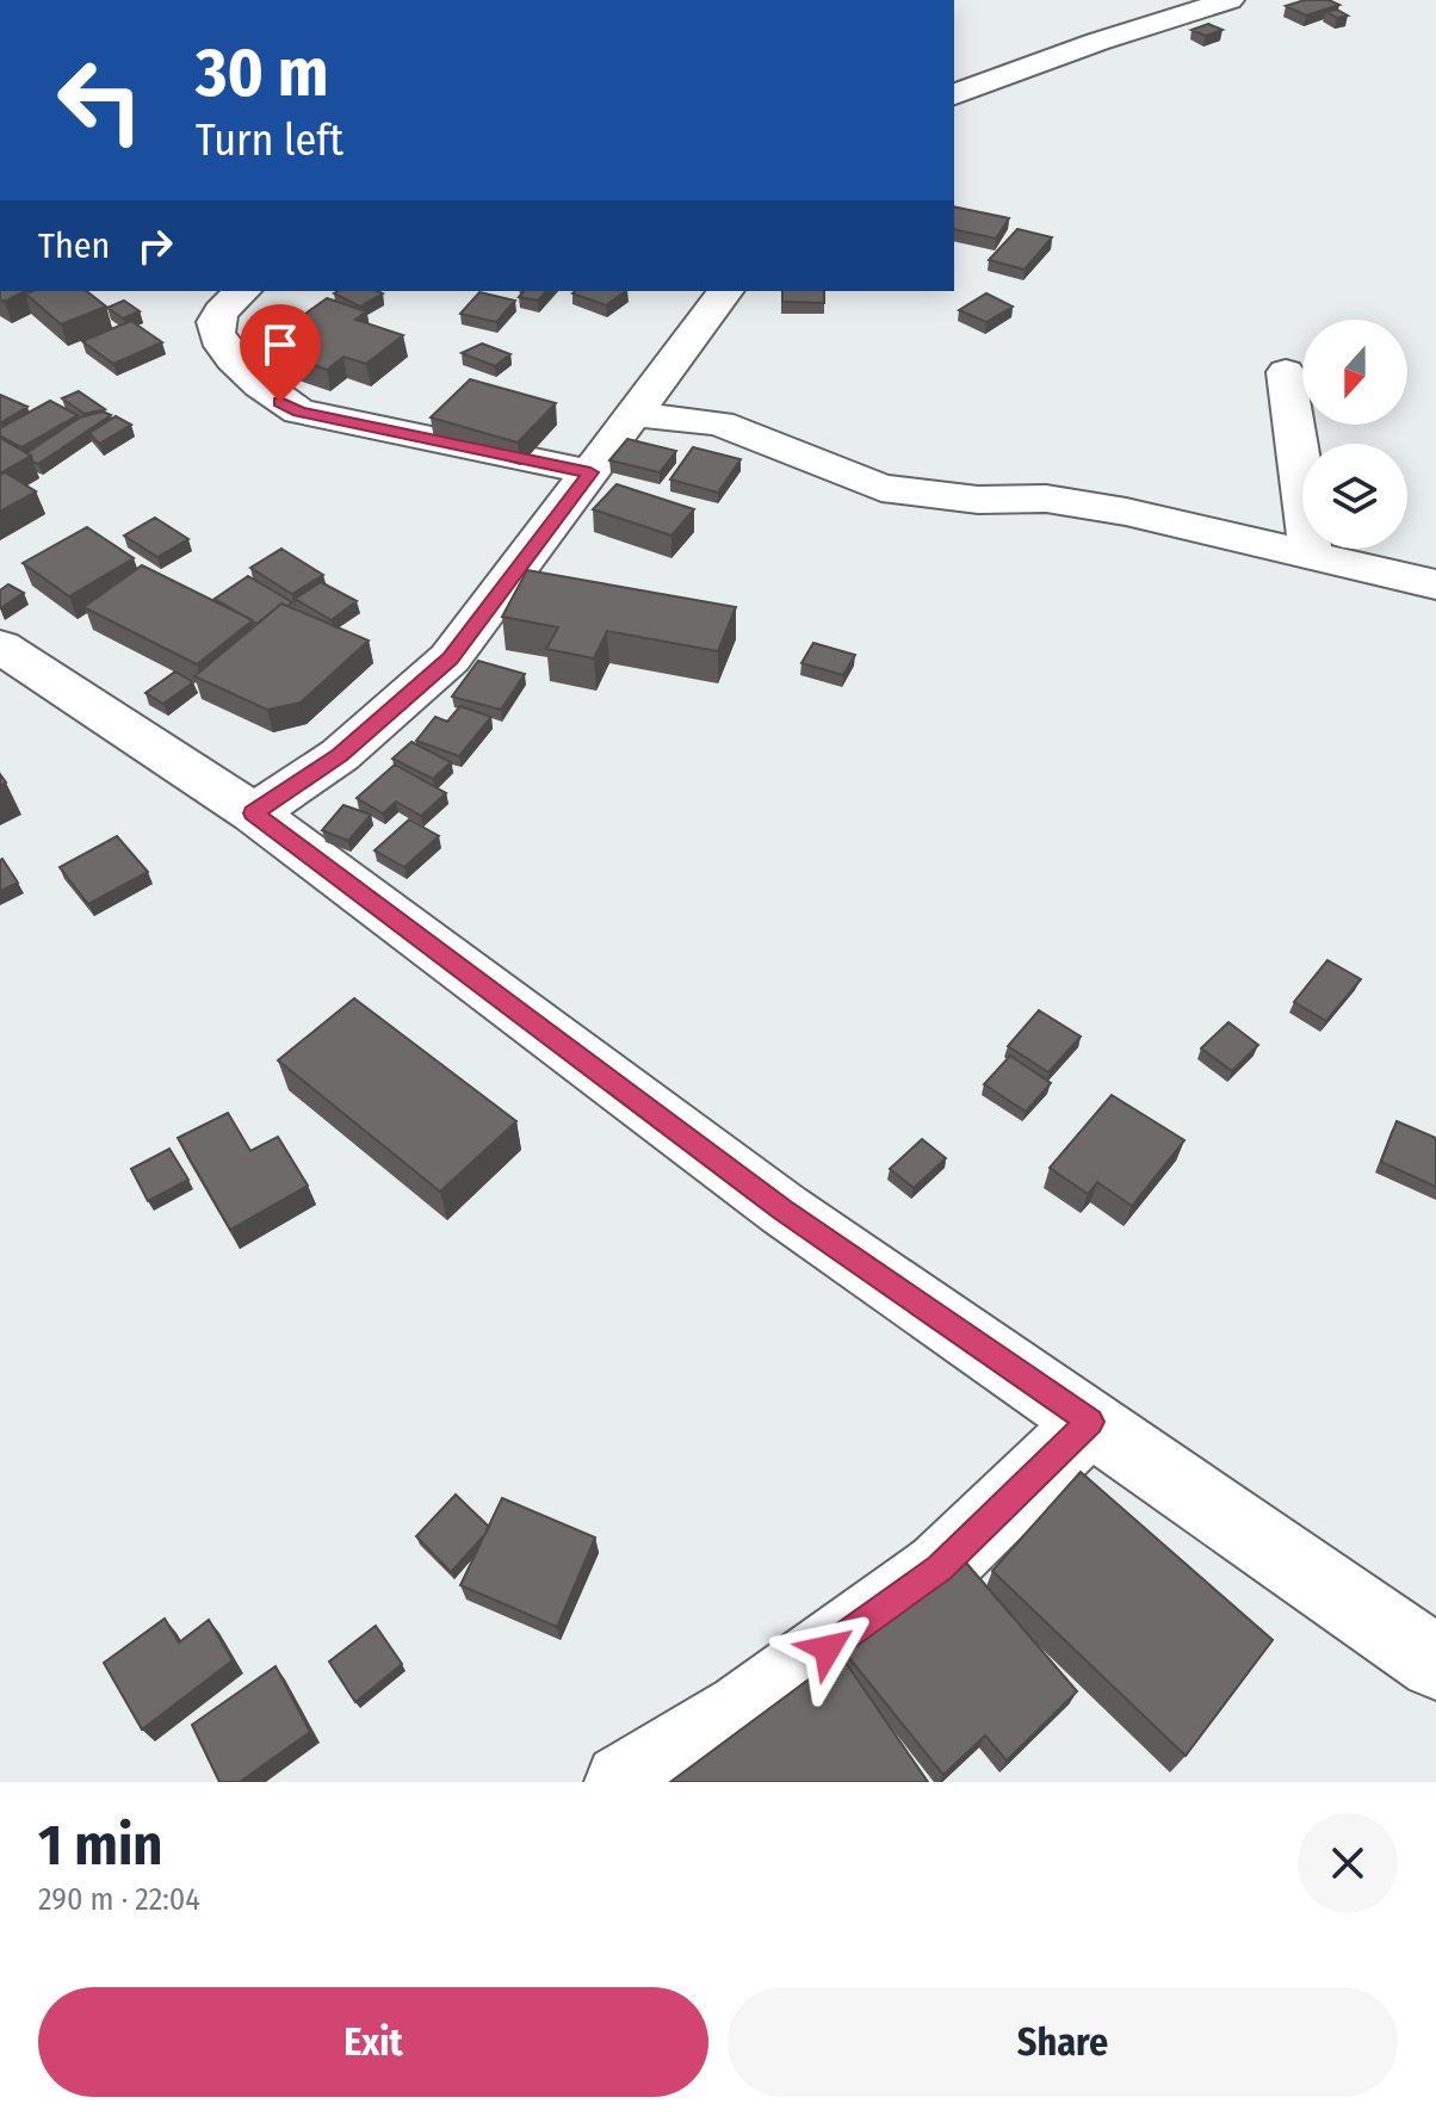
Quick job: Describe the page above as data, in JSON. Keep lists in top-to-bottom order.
{
  "north": "bottom",
  "page": {
    "turn": ["30 m", "Turn left"],
    "then": "Then",
    "heading": ["1 min", "290 m · 22:04"],
    "buttons": ["Exit", "Share"]
  }
}
